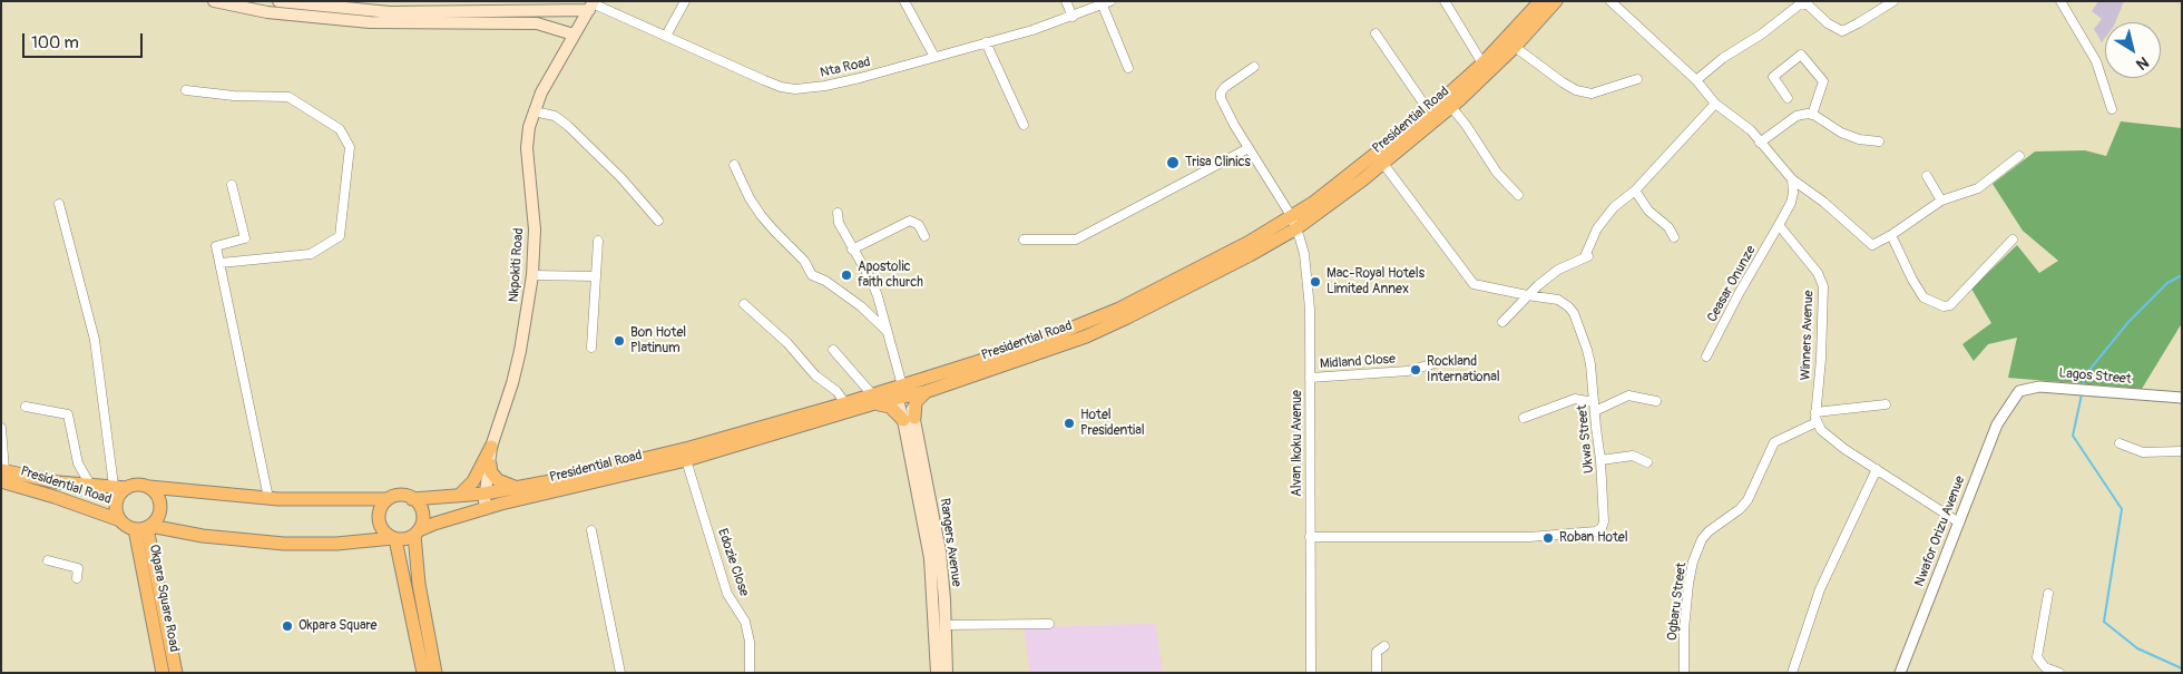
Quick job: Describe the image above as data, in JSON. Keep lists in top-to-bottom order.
{
  "streets": {
    "main road": [
      "Presidential Road",
      "Nkpokiti Road",
      "Rangers Avenue",
      "Okpara Square Road"
    ],
    "street": [
      "Nta Road",
      "Ceasar Onunze",
      "Winners Avenue",
      "Midland Close",
      "Lagos Street",
      "Ukwa Street",
      "Alvan Ikoku Avenue",
      "Nwafor Orizu Avenue",
      "Edozie Close",
      "Ogbaru Street"
    ]
  },
  "crossings": [
    ["Nta Road", "Nkpokiti Road"],
    ["Presidential Road", "Nkpokiti Road"],
    ["Presidential Road", "Ukwa Street"],
    ["Presidential Road", "Alvan Ikoku Avenue"],
    ["Presidential Road", "Edozie Close"],
    ["Presidential Road", "Okpara Square Road"],
    ["Ceasar Onunze", "Winners Avenue"],
    ["Winners Avenue", "Ogbaru Street"],
    ["Midland Close", "Alvan Ikoku Avenue"],
    ["Lagos Street", "Nwafor Orizu Avenue"],
    ["Ukwa Street", "Alvan Ikoku Avenue"]
  ],
  "places": [
    "Trisa Clinics",
    "Apostolic faith church",
    "Mac-Royal Hotels Limited Annex",
    "Bon Hotel Platinum",
    "Rockland International",
    "Hotel Presidential",
    "Roban Hotel",
    "Okpara Square"
  ],
  "scale_bar": "100 m",
  "north": "bottom right"
}
